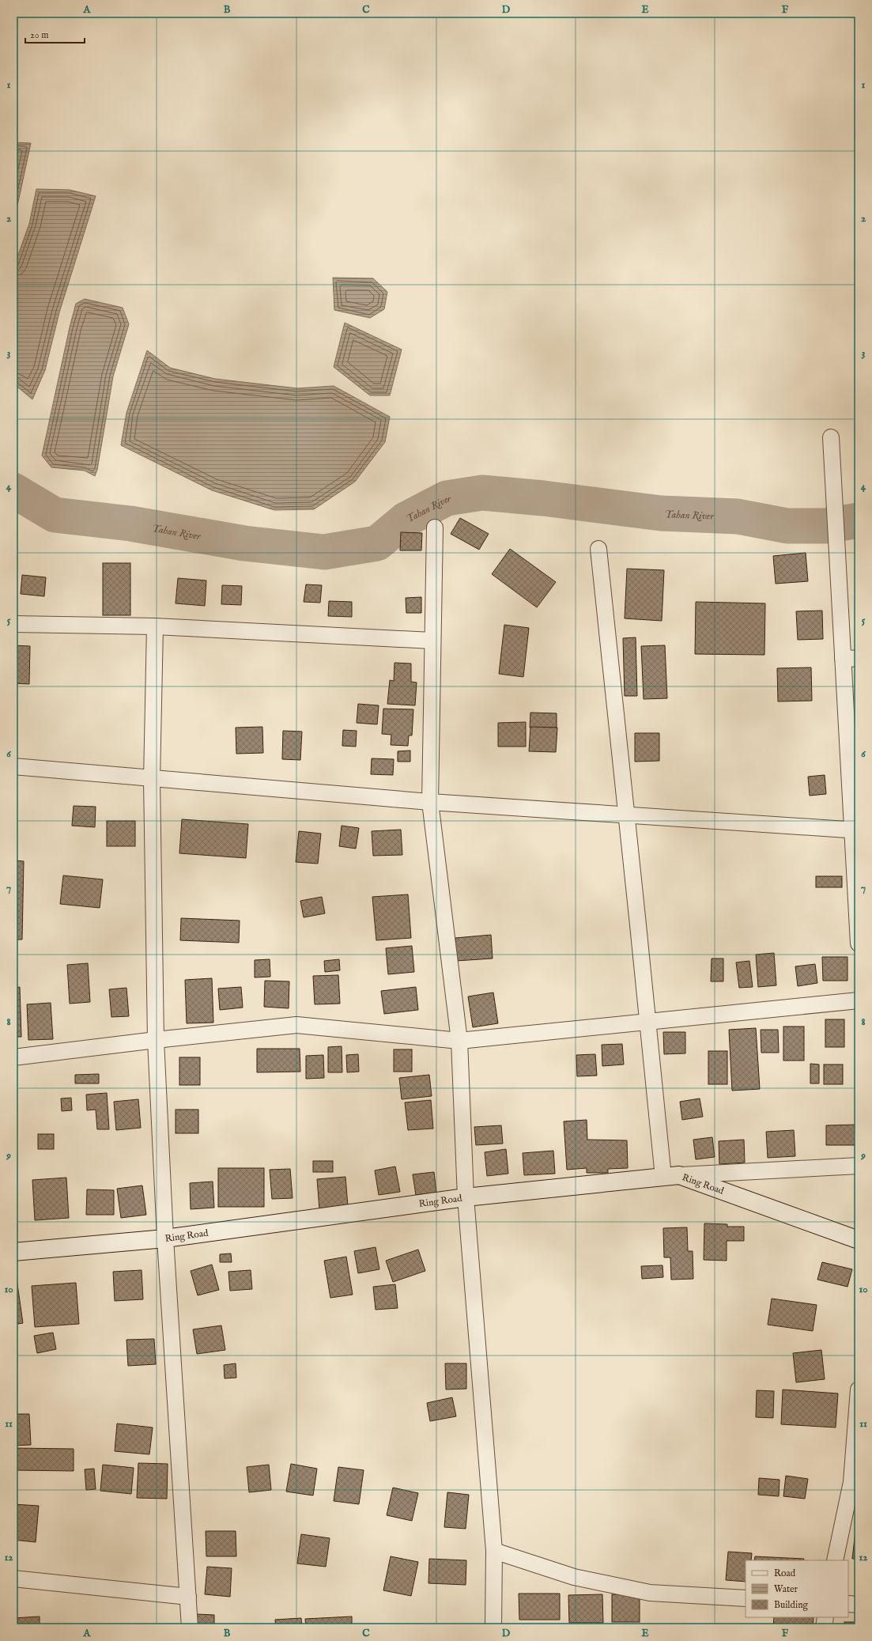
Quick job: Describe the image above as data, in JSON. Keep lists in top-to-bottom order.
{
  "streets": {
    "street": ["Ring Road"]
  },
  "water": ["Tahan River"],
  "legend": ["Road", "Water", "Building"],
  "scale_bar": "20 m",
  "grid": {
    "columns": [
      "A",
      "B",
      "C",
      "D",
      "E",
      "F"
    ],
    "rows": [
      "1",
      "2",
      "3",
      "4",
      "5",
      "6",
      "7",
      "8",
      "9",
      "10",
      "11",
      "12"
    ]
  }
}
